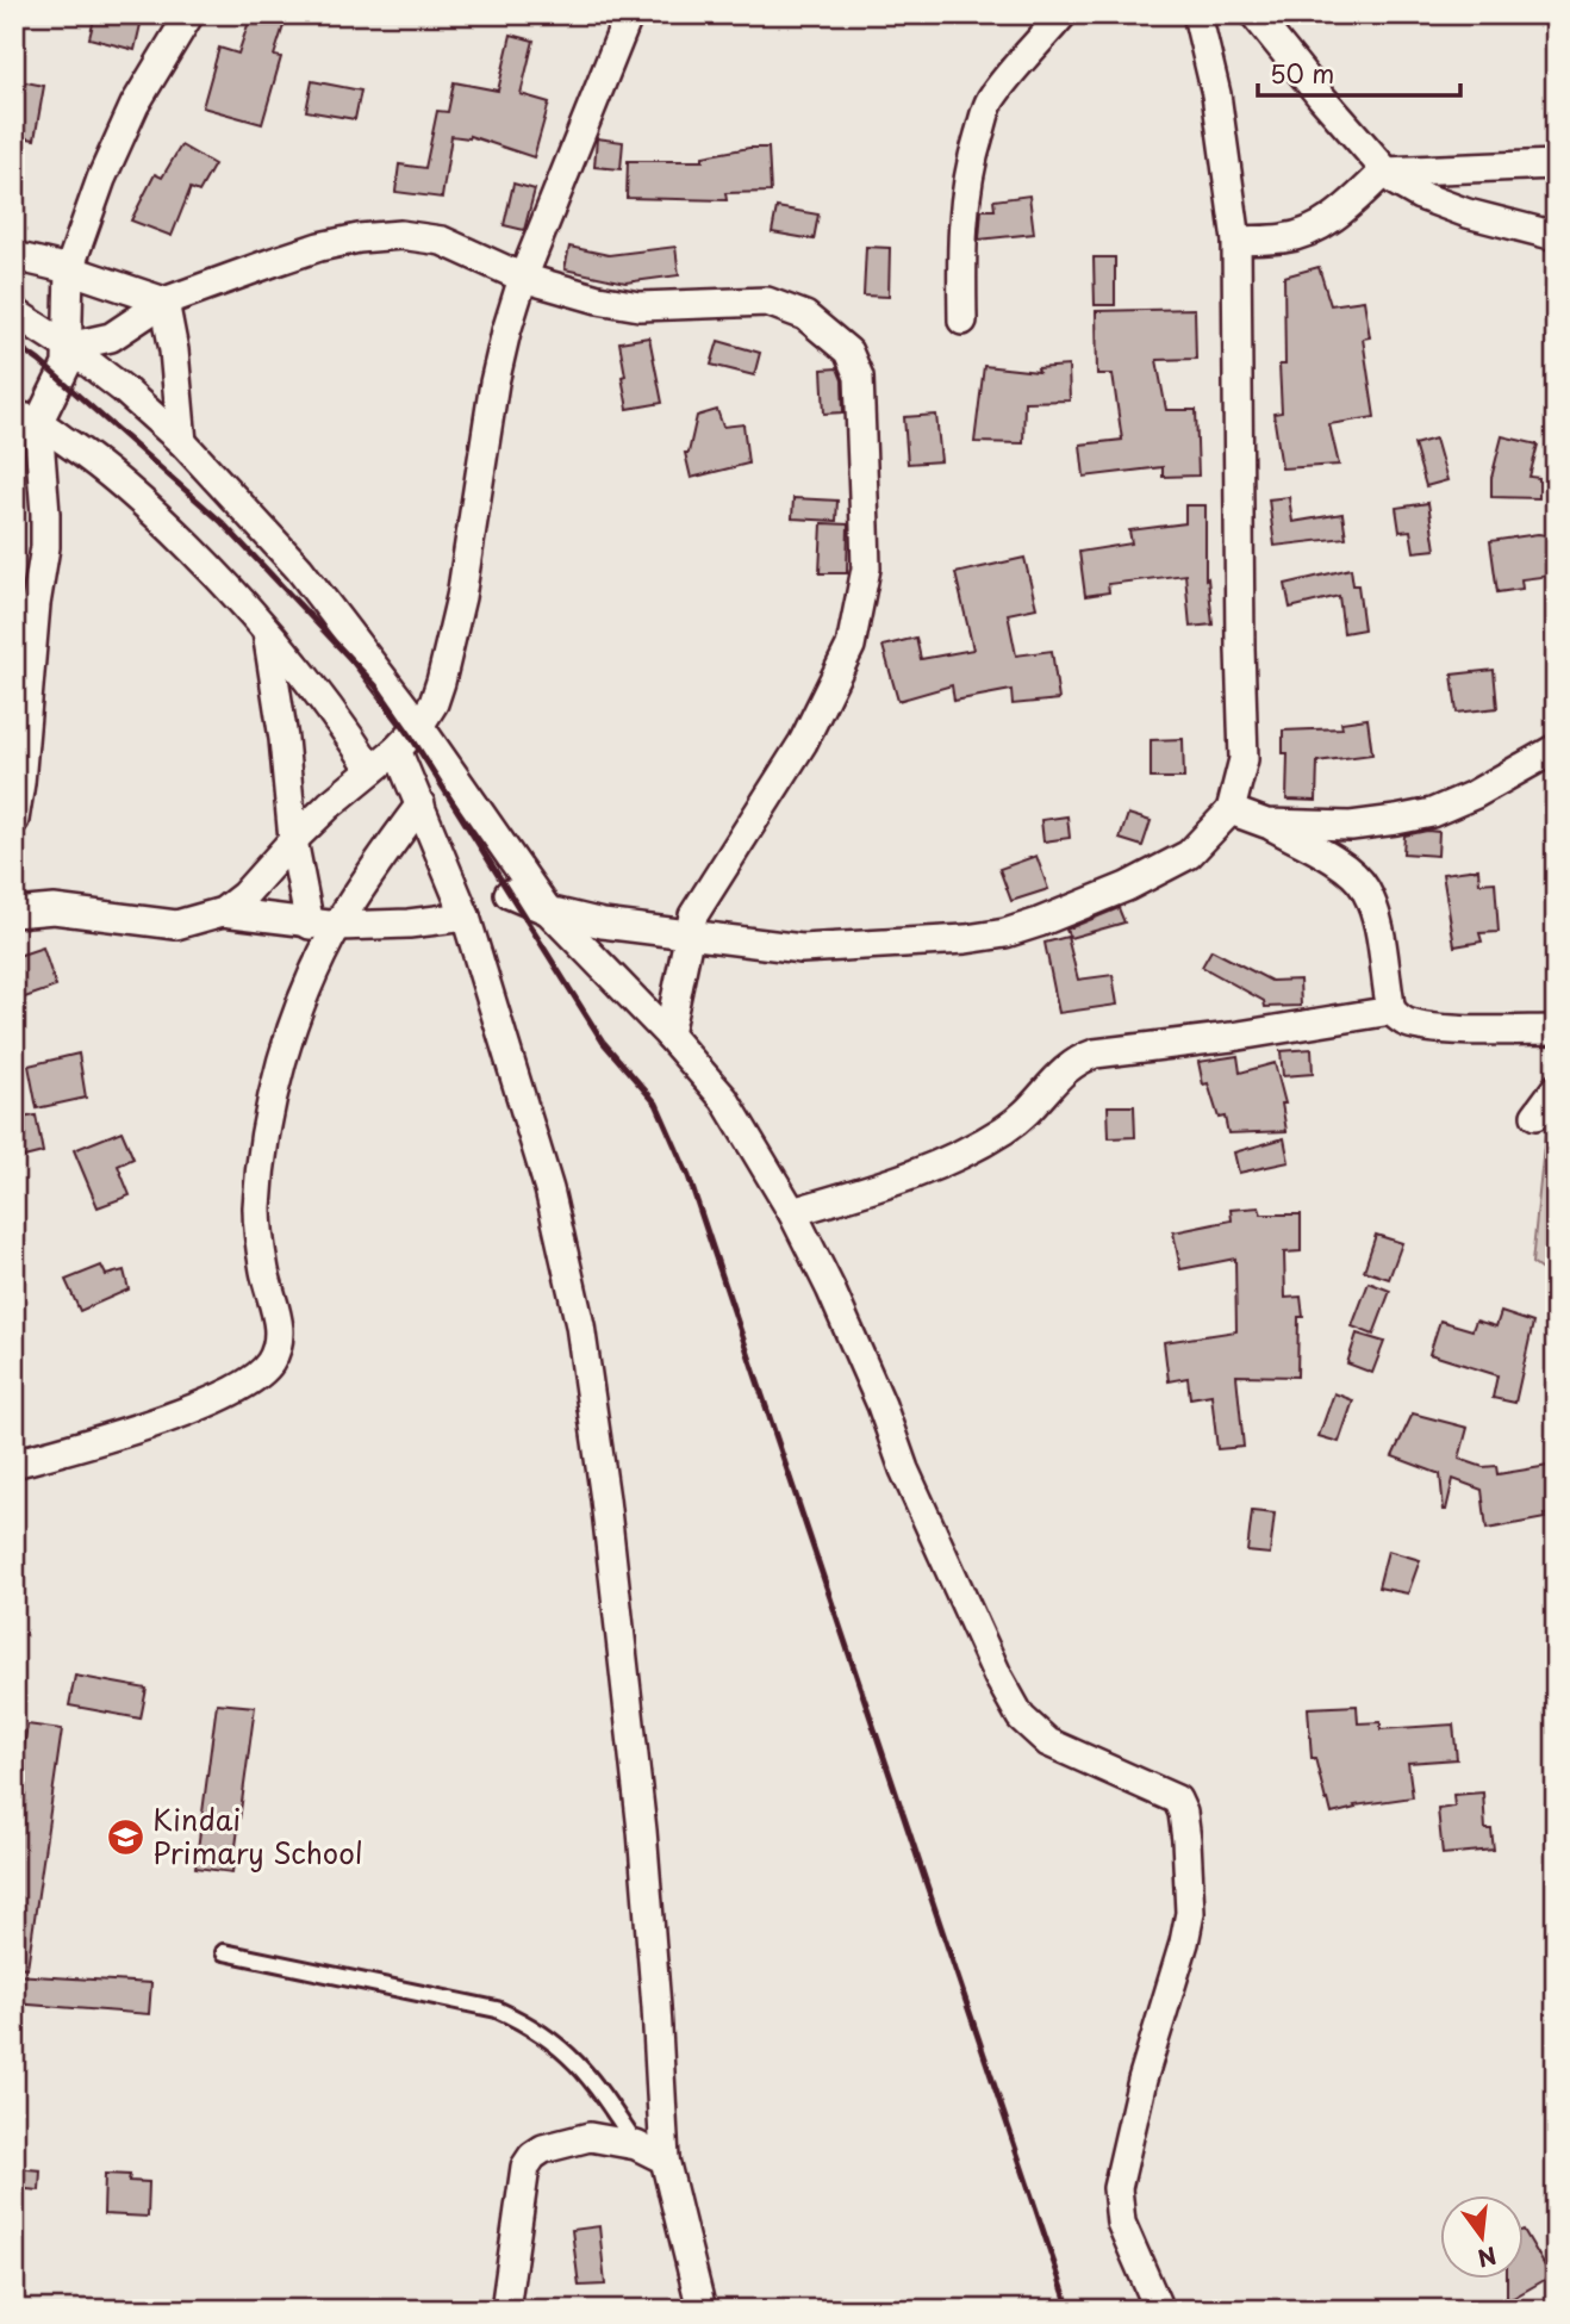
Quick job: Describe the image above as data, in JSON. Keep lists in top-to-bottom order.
{
  "places": {
    "school or university": ["Kindai Primary School"]
  },
  "scale_bar": "50 m",
  "north": "bottom"
}
